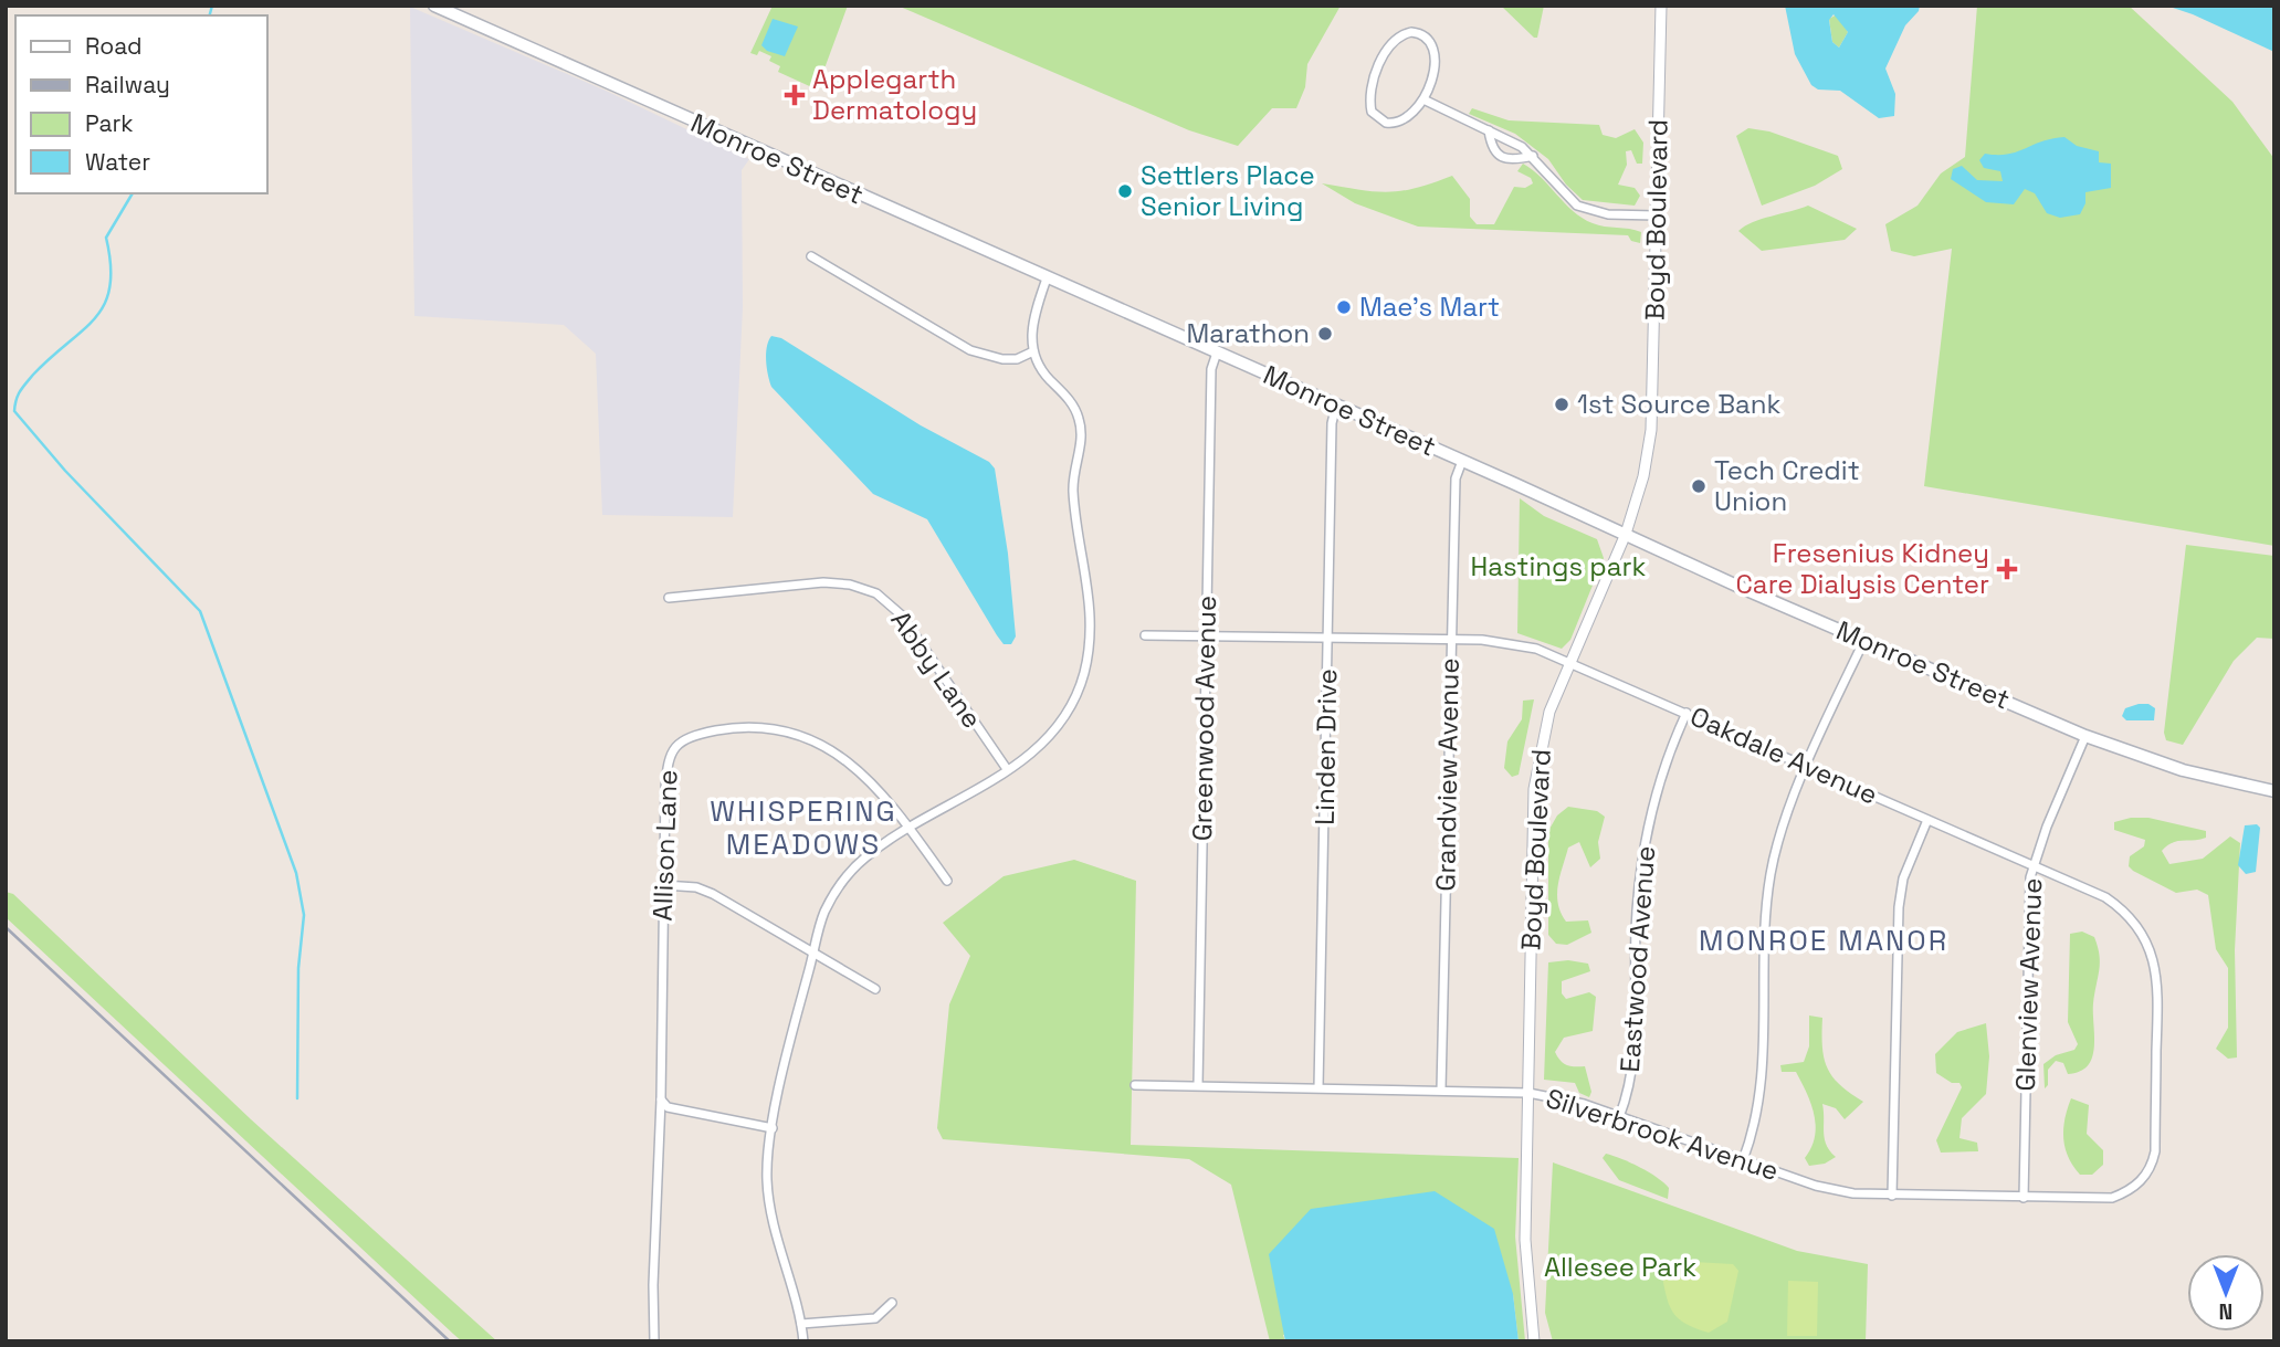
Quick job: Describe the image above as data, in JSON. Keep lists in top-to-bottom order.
{
  "streets": {
    "main road": ["Monroe Street"],
    "street": [
      "Boyd Boulevard",
      "Abby Lane",
      "Greenwood Avenue",
      "Linden Drive",
      "Oakdale Avenue",
      "Grandview Avenue",
      "Allison Lane",
      "Eastwood Avenue",
      "Glenview Avenue",
      "Silverbrook Avenue"
    ]
  },
  "crossings": [
    ["Monroe Street", "Boyd Boulevard"],
    ["Monroe Street", "Greenwood Avenue"],
    ["Monroe Street", "Linden Drive"],
    ["Monroe Street", "Grandview Avenue"],
    ["Monroe Street", "Glenview Avenue"],
    ["Boyd Boulevard", "Oakdale Avenue"],
    ["Boyd Boulevard", "Silverbrook Avenue"],
    ["Greenwood Avenue", "Oakdale Avenue"],
    ["Greenwood Avenue", "Silverbrook Avenue"],
    ["Linden Drive", "Oakdale Avenue"],
    ["Linden Drive", "Silverbrook Avenue"],
    ["Oakdale Avenue", "Grandview Avenue"],
    ["Oakdale Avenue", "Eastwood Avenue"],
    ["Oakdale Avenue", "Glenview Avenue"],
    ["Oakdale Avenue", "Silverbrook Avenue"],
    ["Grandview Avenue", "Silverbrook Avenue"],
    ["Eastwood Avenue", "Silverbrook Avenue"],
    ["Glenview Avenue", "Silverbrook Avenue"]
  ],
  "districts": ["WHISPERING MEADOWS", "MONROE MANOR"],
  "parks": ["Hastings park", "Allesee Park"],
  "places": {
    "health": ["Applegarth Dermatology", "Fresenius Kidney Care Dialysis Center"],
    "other": [
      "Settlers Place Senior Living",
      "Mae's Mart",
      "Marathon",
      "1st Source Bank",
      "Tech Credit Union"
    ]
  },
  "legend": [
    "Road",
    "Railway",
    "Park",
    "Water"
  ],
  "north": "bottom"
}
